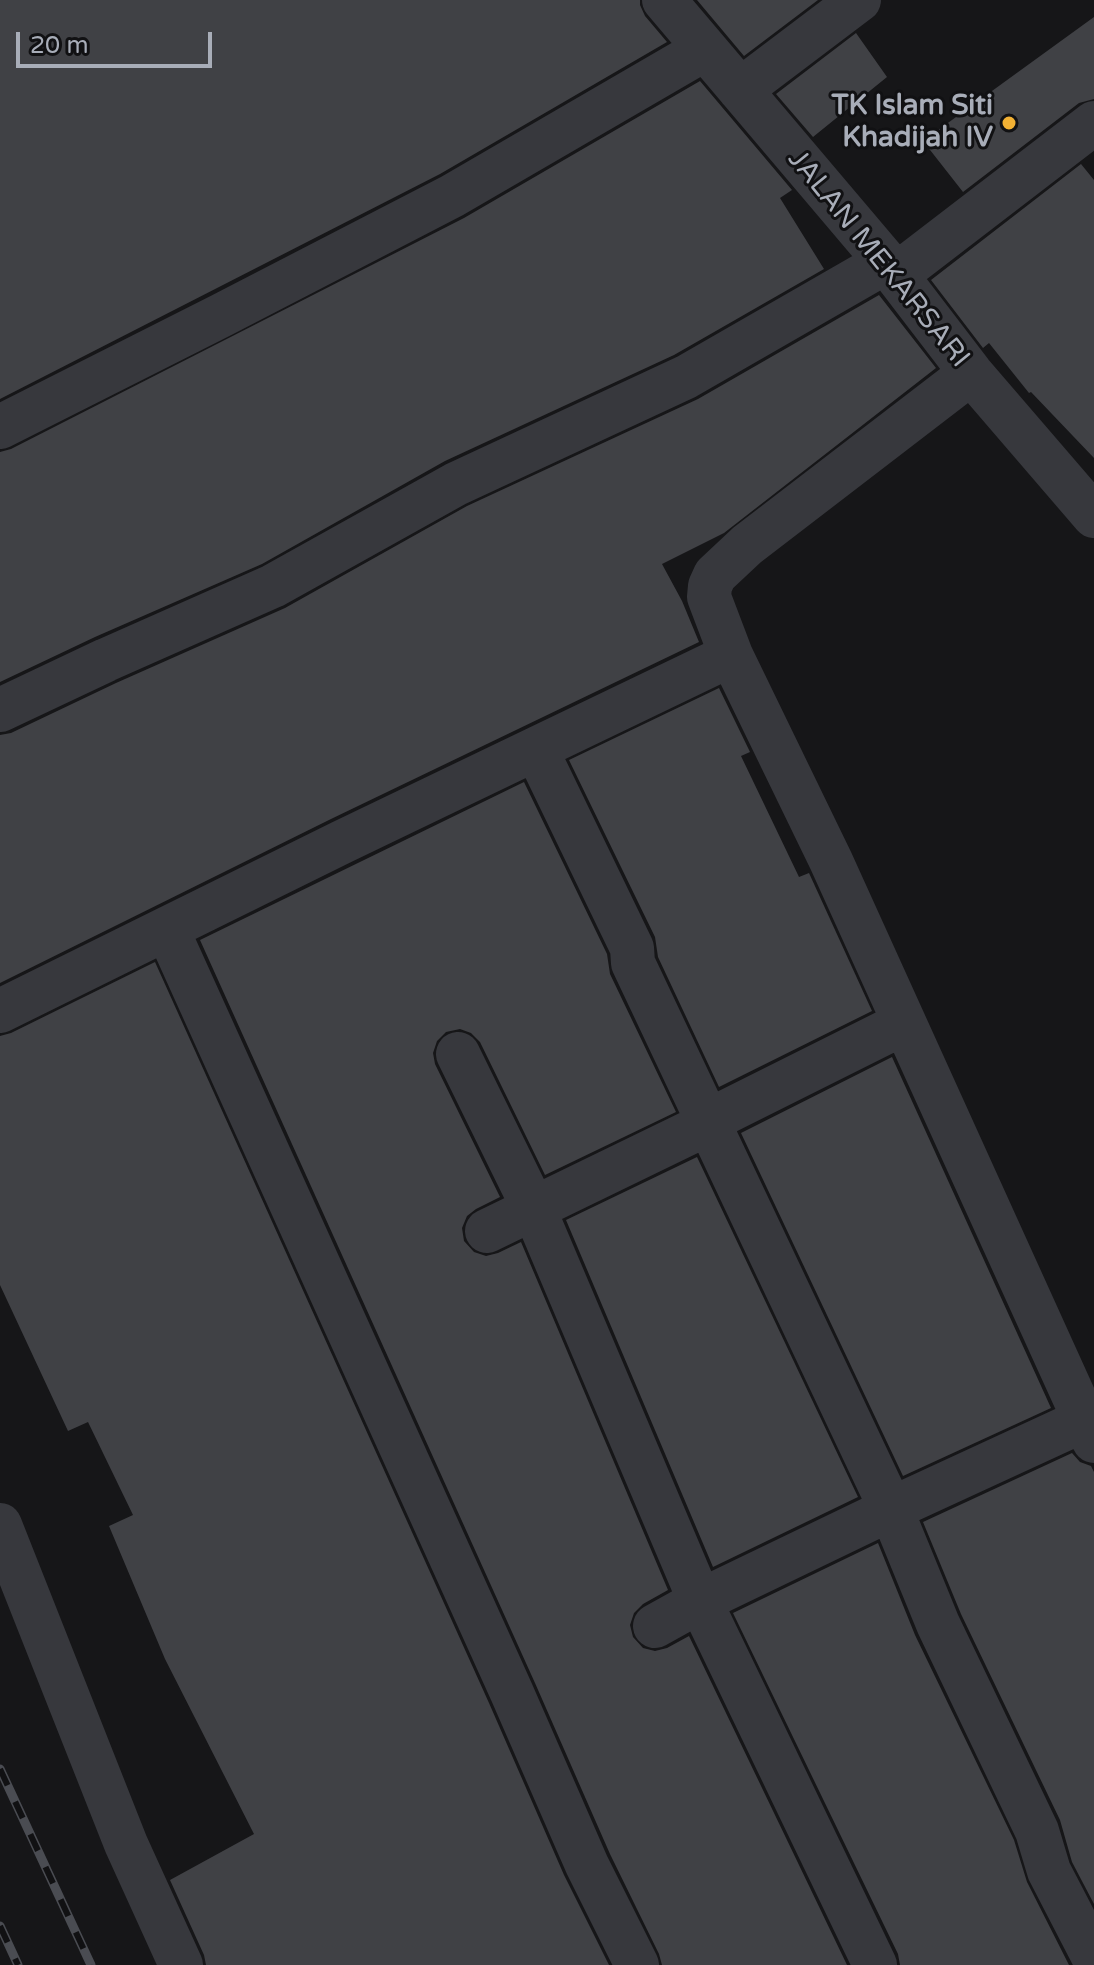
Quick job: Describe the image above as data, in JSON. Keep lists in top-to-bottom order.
{
  "streets": {
    "street": ["JALAN MEKARSARI"]
  },
  "places": ["TK Islam Siti Khadijah IV"],
  "scale_bar": "20 m"
}
